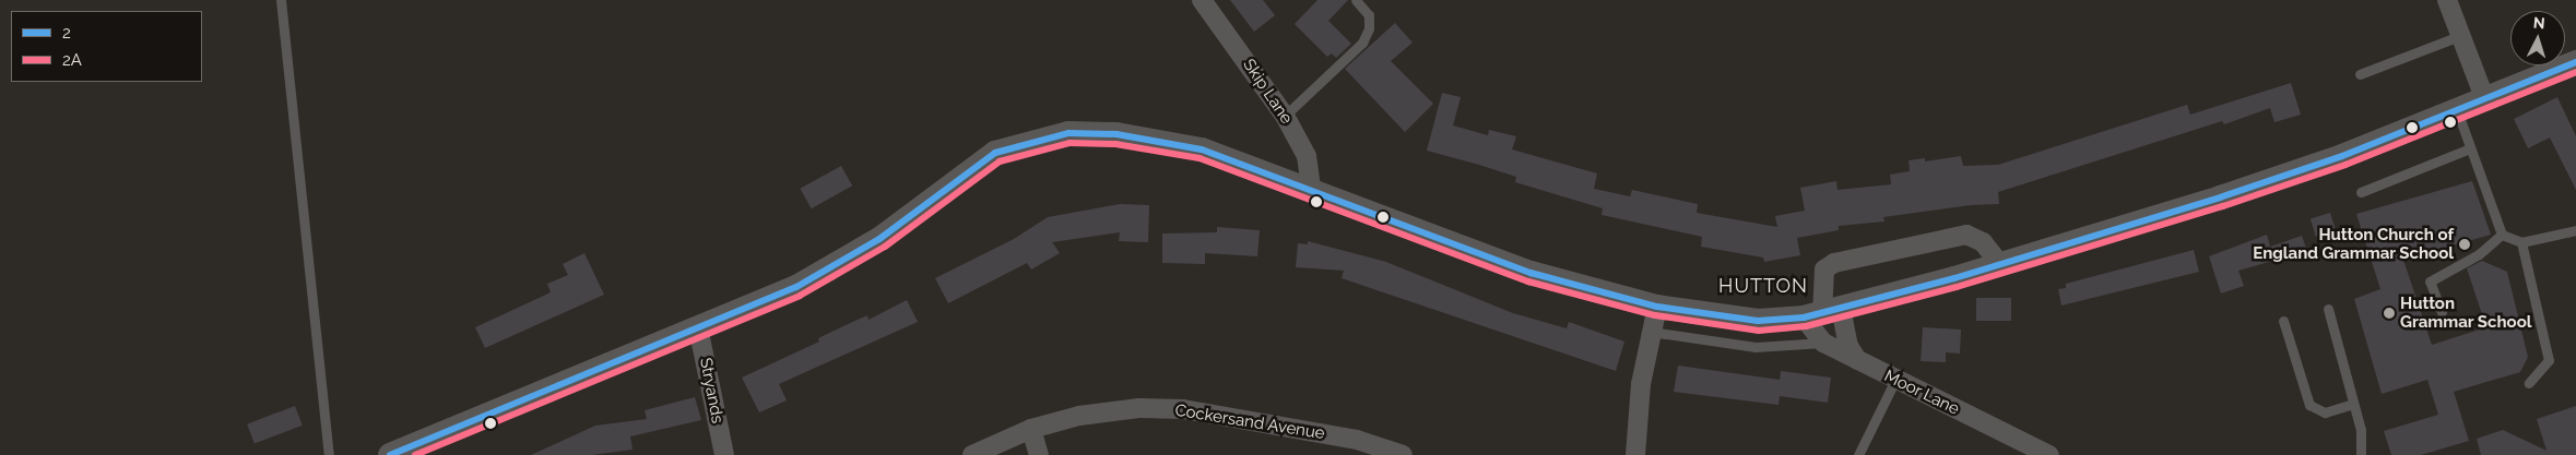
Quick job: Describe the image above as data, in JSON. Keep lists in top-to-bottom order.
{
  "streets": {
    "street": [
      "Skip Lane",
      "Stryands",
      "Moor Lane",
      "Cockersand Avenue"
    ]
  },
  "districts": ["HUTTON"],
  "places": ["Hutton Church of England Grammar School", "Hutton Grammar School"],
  "lines": ["transit line 2", "transit line 2A"],
  "legend": ["2", "2A"],
  "north": "top"
}
